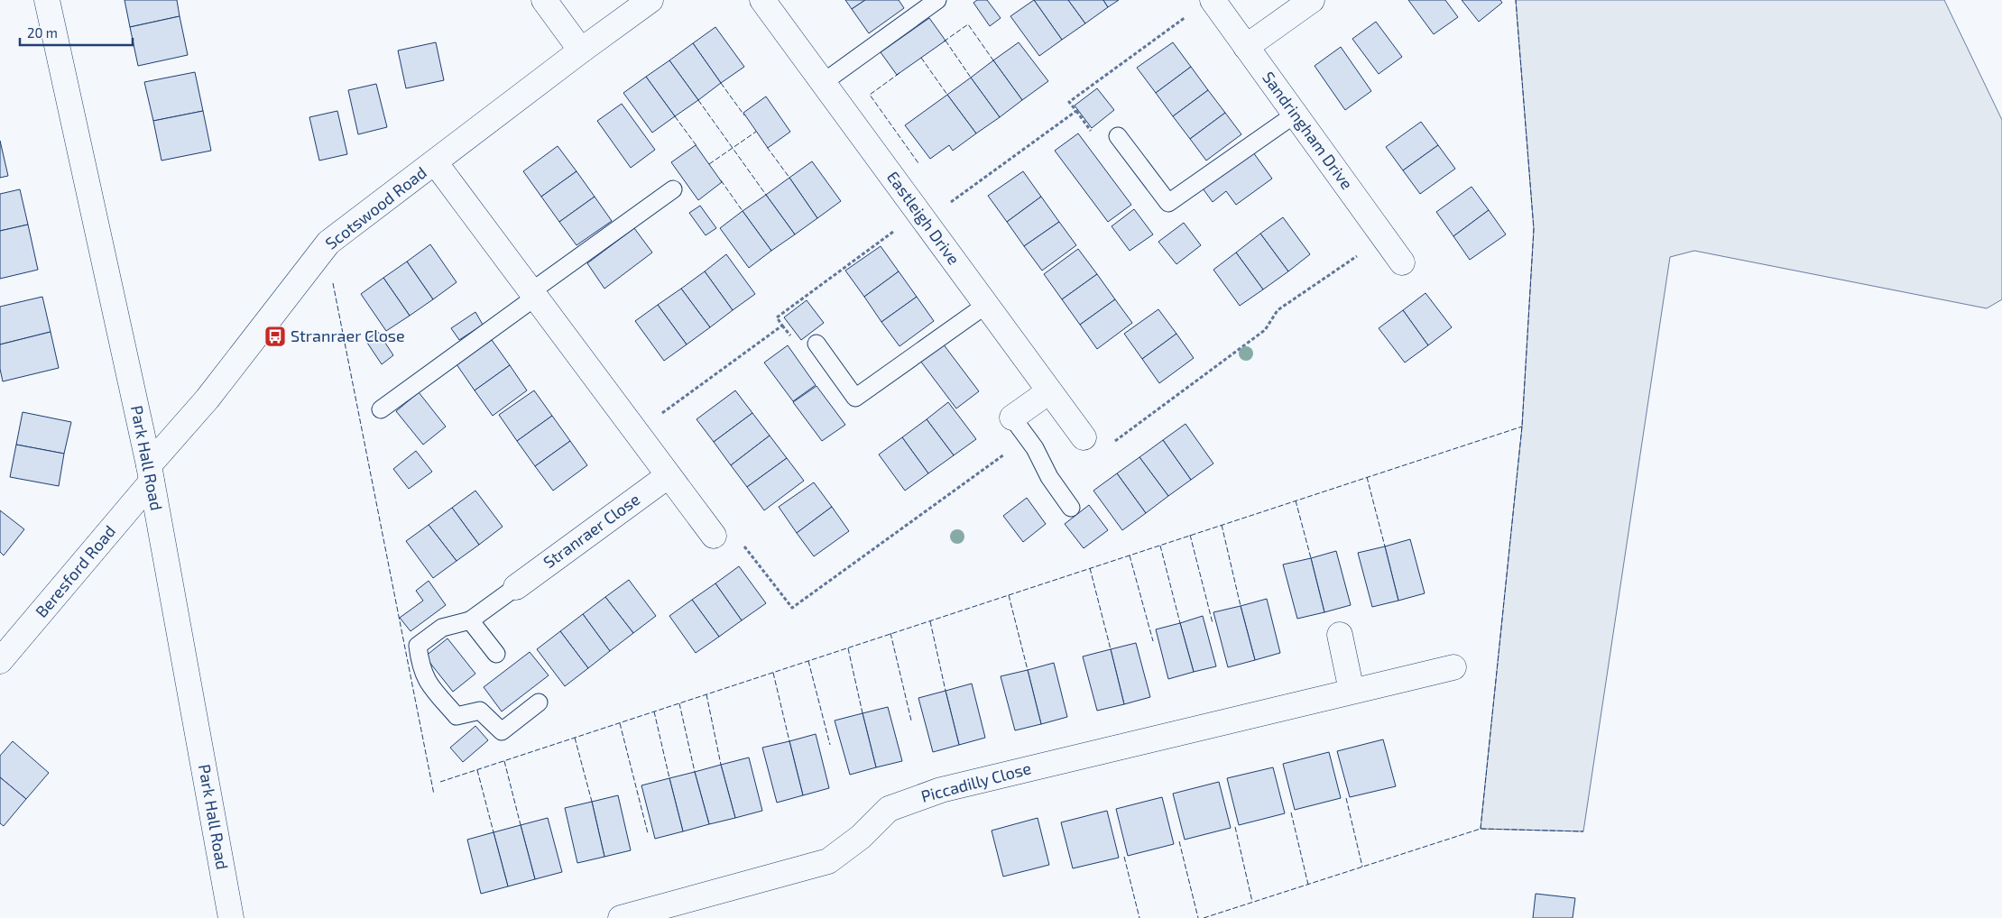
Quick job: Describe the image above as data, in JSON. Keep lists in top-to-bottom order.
{
  "streets": {
    "street": [
      "Sandringham Drive",
      "Scotswood Road",
      "Eastleigh Drive",
      "Park Hall Road",
      "Stranraer Close",
      "Beresford Road",
      "Piccadilly Close"
    ]
  },
  "crossings": [
    ["Scotswood Road", "Park Hall Road"],
    ["Scotswood Road", "Beresford Road"],
    ["Park Hall Road", "Beresford Road"]
  ],
  "places": {
    "bus stop": ["Stranraer Close"]
  },
  "scale_bar": "20 m"
}
